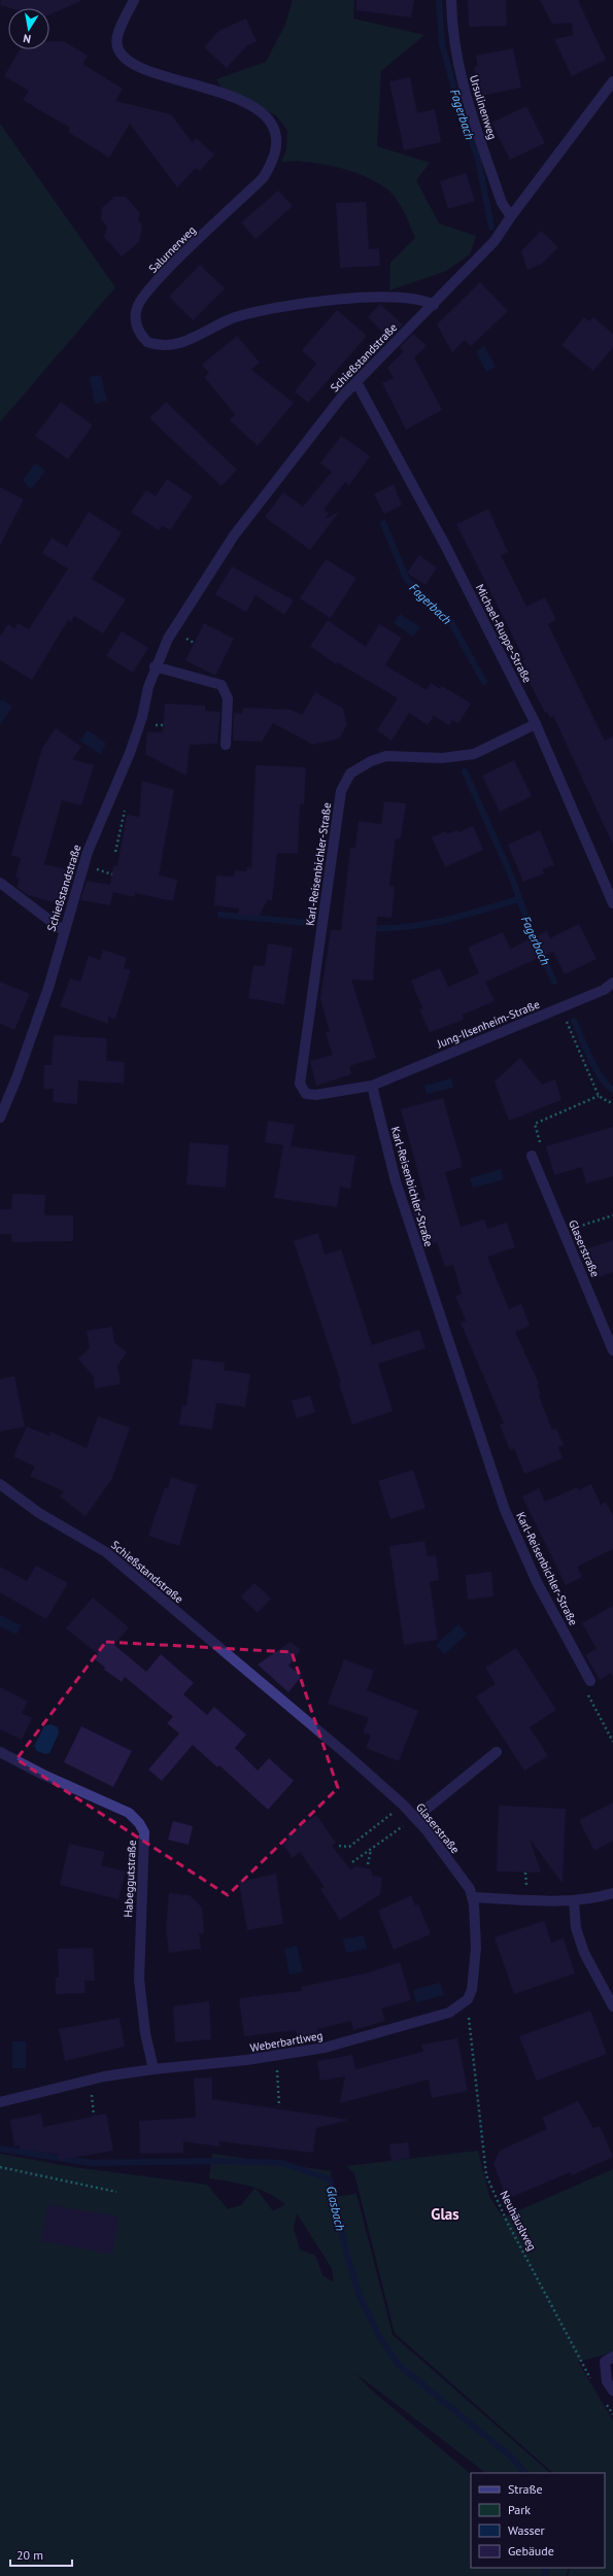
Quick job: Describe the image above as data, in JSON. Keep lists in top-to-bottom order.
{
  "streets": {
    "street": [
      "Ursulinenweg",
      "Salurnerweg",
      "Schießstandstraße",
      "Michael-Ruppe-Straße",
      "Karl-Reisenbichler-Straße",
      "Jung-Ilsenheim-Straße",
      "Glaserstraße",
      "Habeggutstraße",
      "Weberbartlweg"
    ],
    "path": ["Neuhäuslweg"]
  },
  "crossings": [
    ["Ursulinenweg", "Schießstandstraße"],
    ["Salurnerweg", "Schießstandstraße"],
    ["Schießstandstraße", "Michael-Ruppe-Straße"],
    ["Schießstandstraße", "Glaserstraße"],
    ["Michael-Ruppe-Straße", "Karl-Reisenbichler-Straße"],
    ["Karl-Reisenbichler-Straße", "Jung-Ilsenheim-Straße"],
    ["Glaserstraße", "Weberbartlweg"],
    ["Habeggutstraße", "Weberbartlweg"]
  ],
  "districts": ["Glas"],
  "water": ["Fagerbach", "Glasbach"],
  "legend": [
    "Straße",
    "Park",
    "Wasser",
    "Gebäude"
  ],
  "scale_bar": "20 m",
  "north": "bottom"
}
